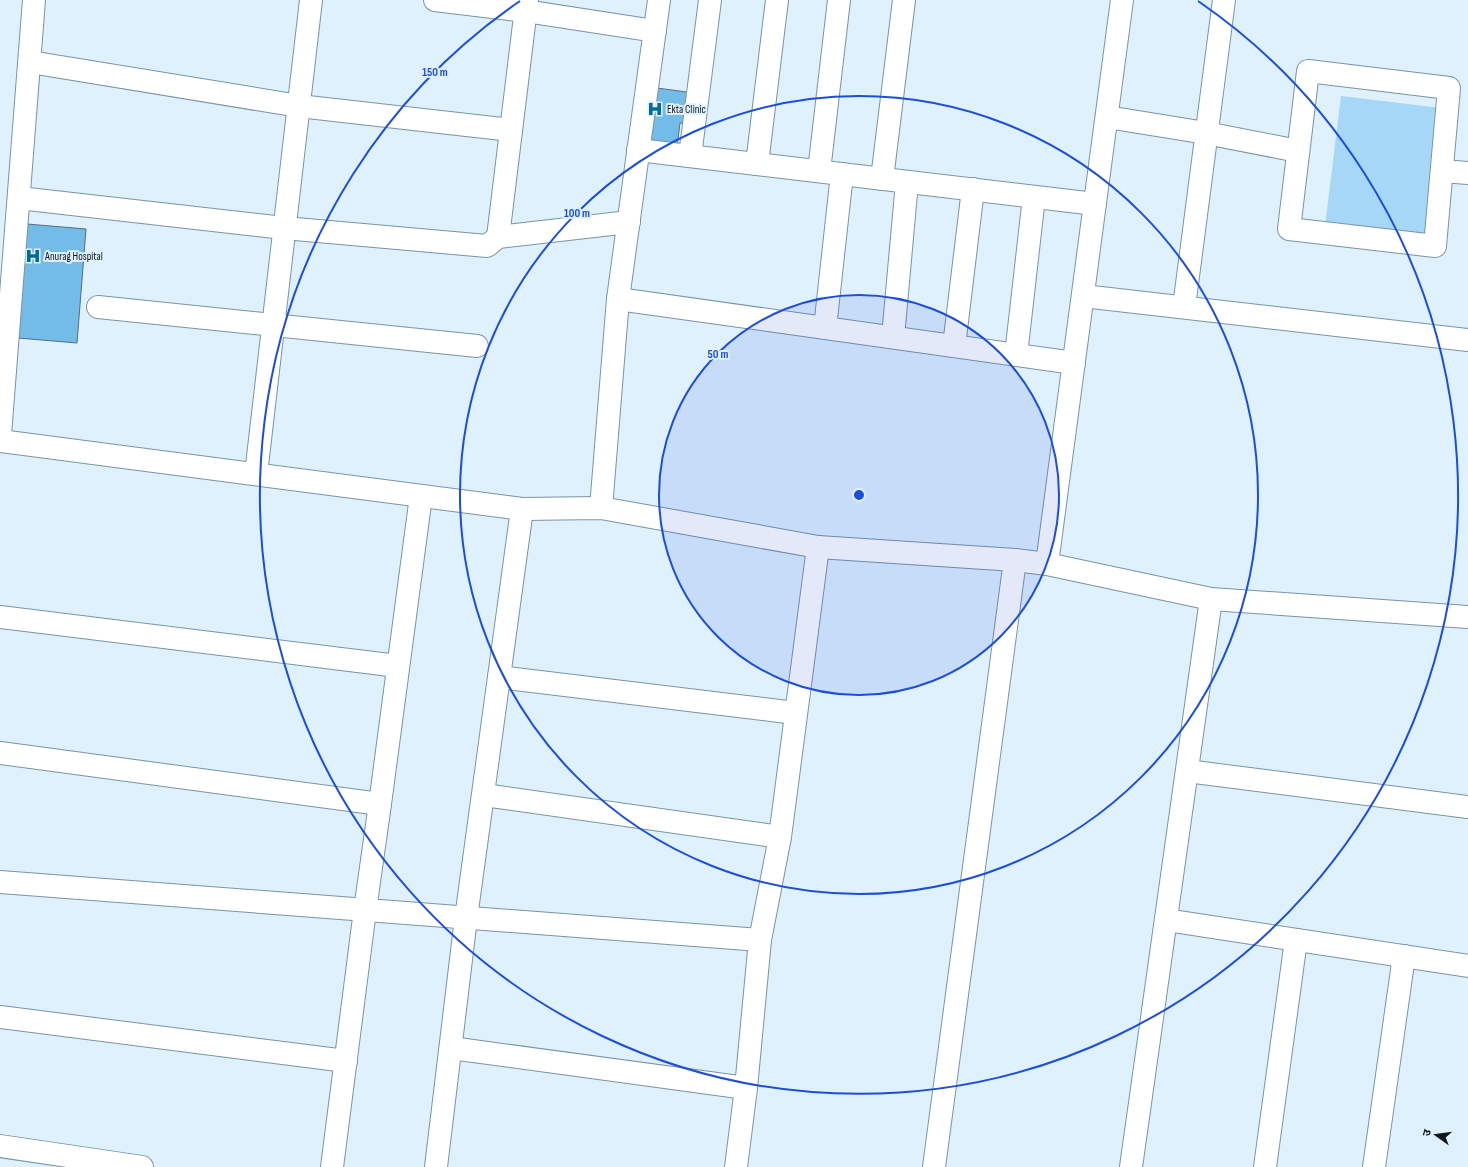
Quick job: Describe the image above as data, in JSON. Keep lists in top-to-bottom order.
{
  "places": {
    "hospital": ["Ekta Clinic", "Anurag Hospital"]
  },
  "north": "left",
  "rings": ["150 m", "100 m", "50 m"]
}
